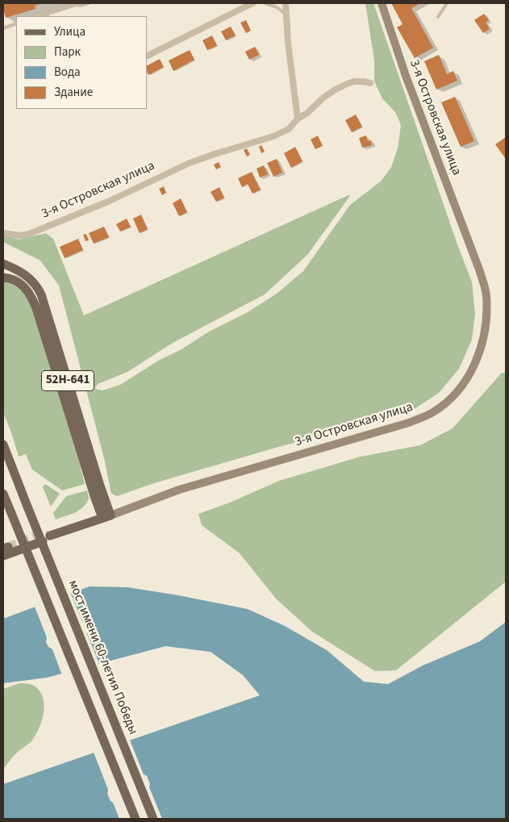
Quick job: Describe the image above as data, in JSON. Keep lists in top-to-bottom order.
{
  "streets": {
    "main road": ["3-я Островская улица", "52Н-641", "мост имени 60-летия Победы"]
  },
  "crossings": [
    ["3-я Островская улица", "52Н-641"]
  ],
  "legend": [
    "Улица",
    "Парк",
    "Вода",
    "Здание"
  ]
}
